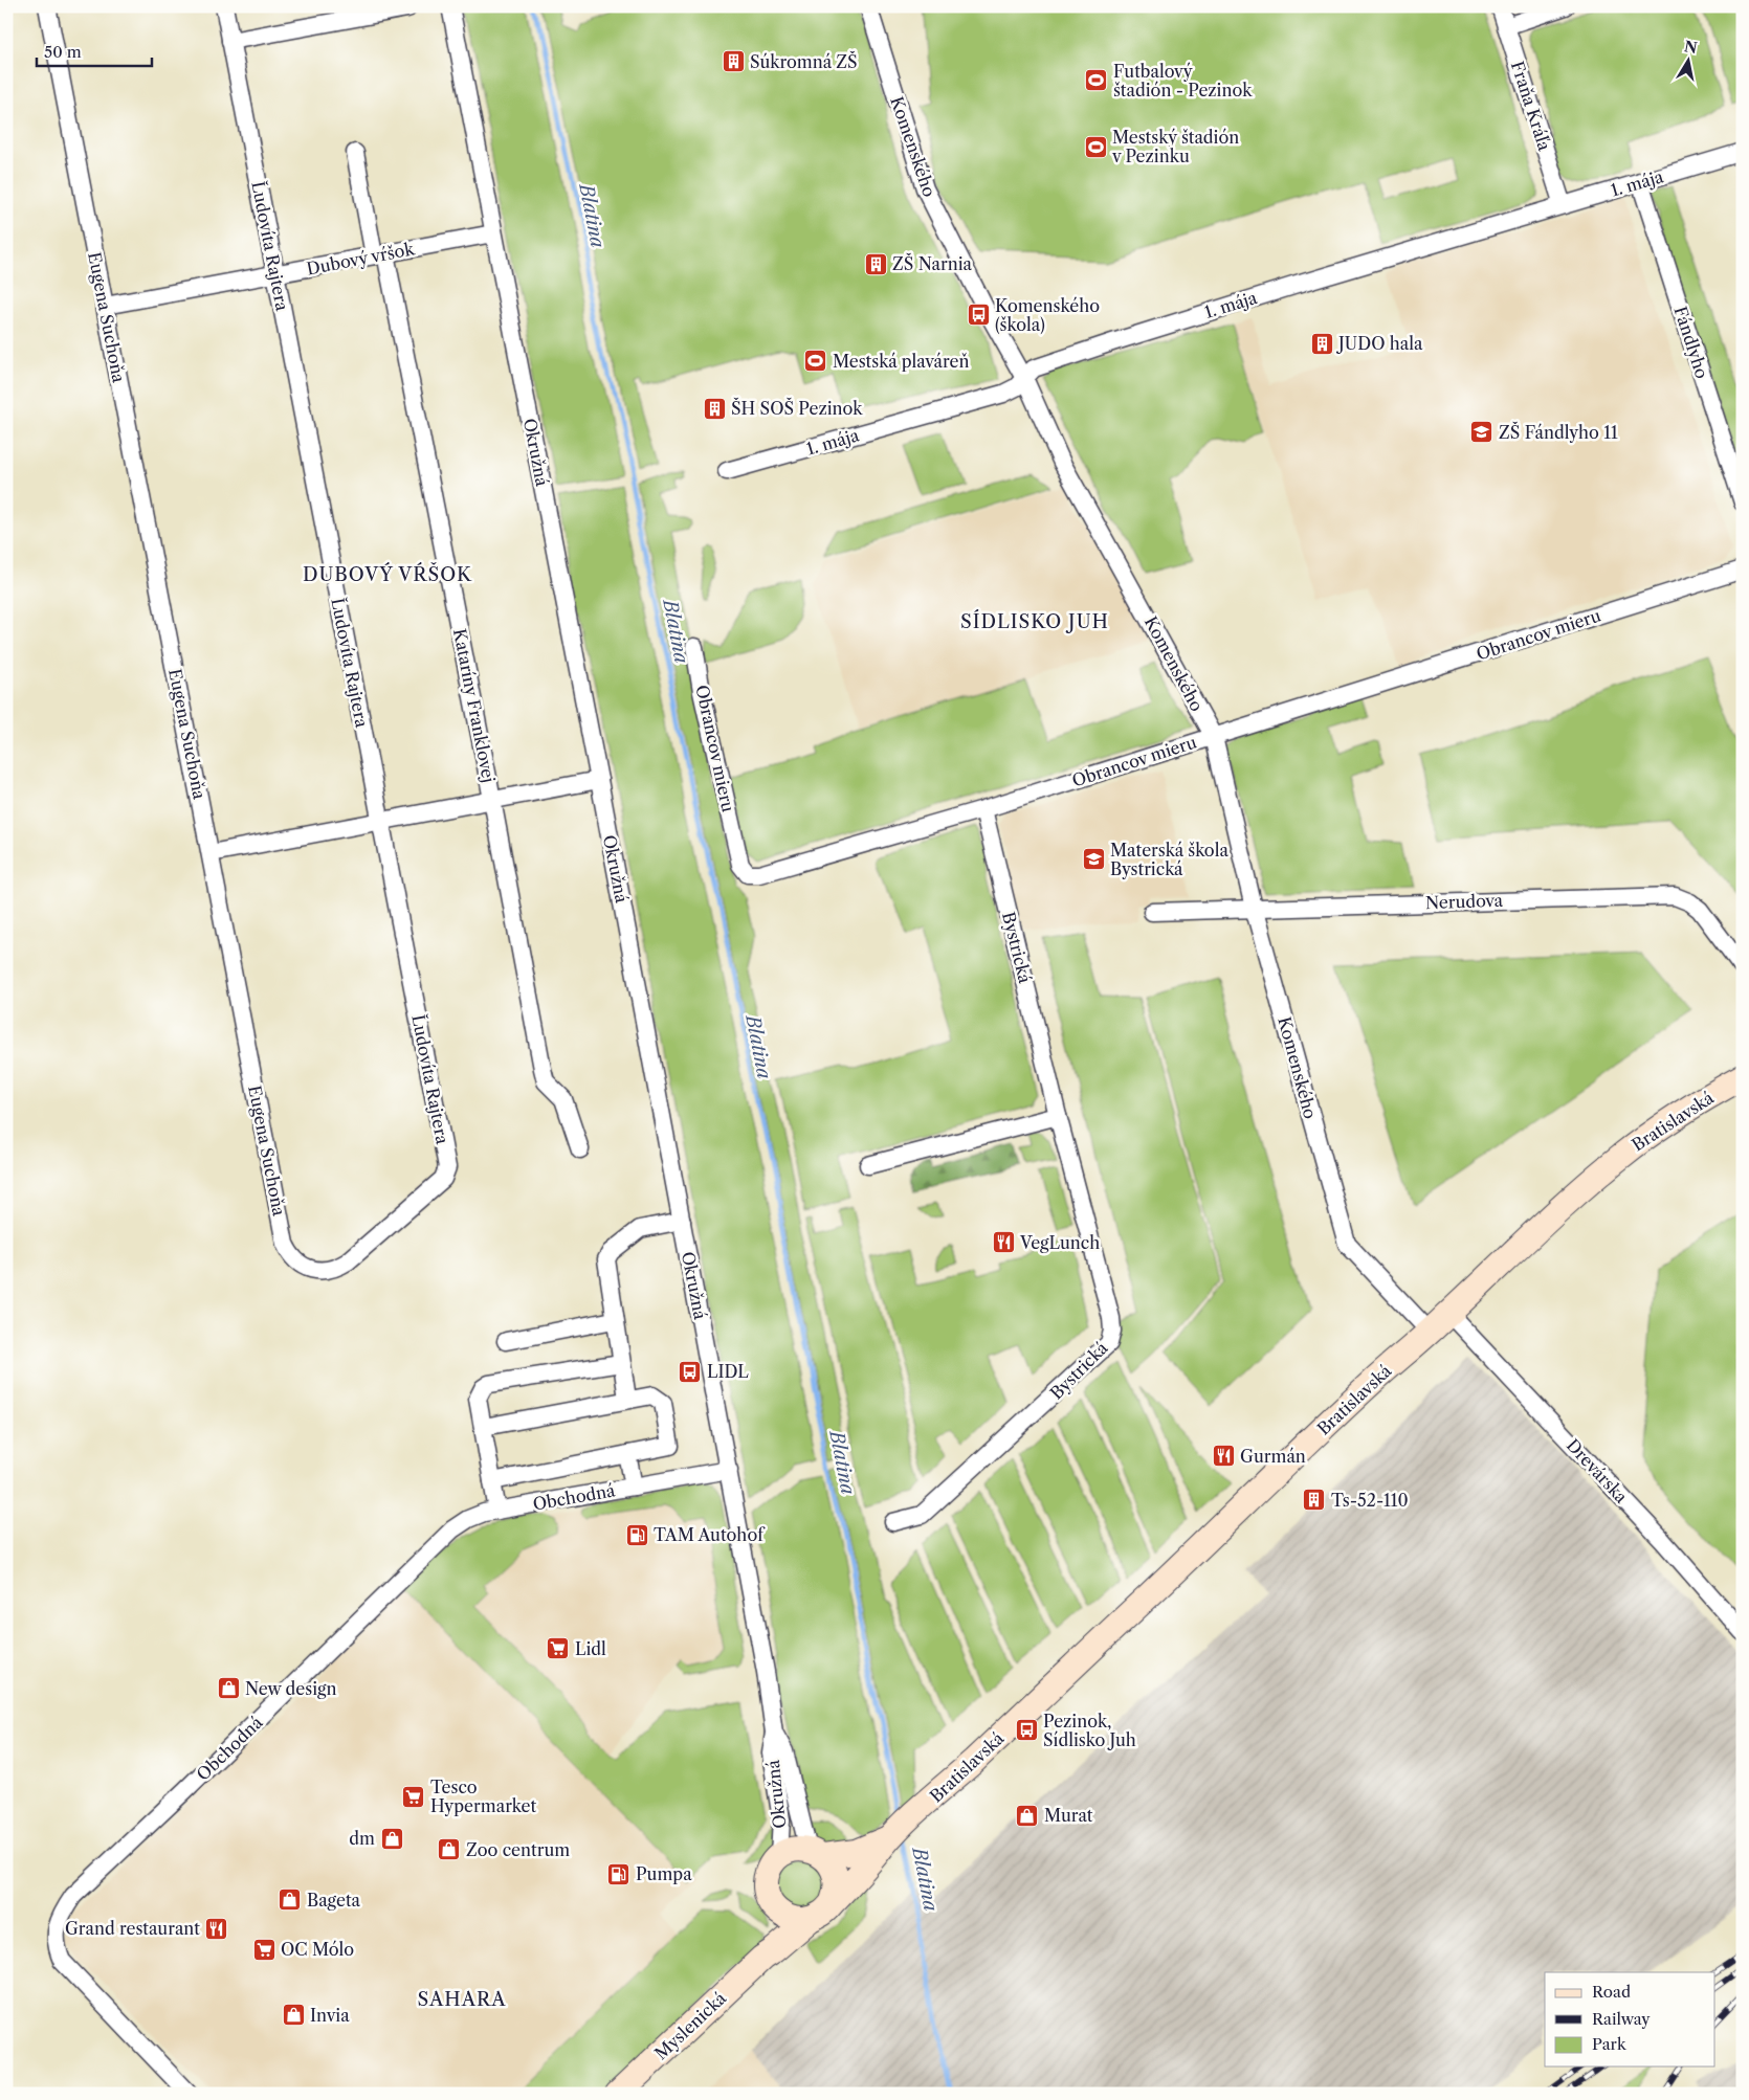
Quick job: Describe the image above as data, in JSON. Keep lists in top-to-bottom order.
{
  "streets": {
    "main road": ["Bratislavská", "Myslenická"],
    "street": [
      "Fraňa Kráľa",
      "Komenského",
      "1. mája",
      "Ľudovíta Rajtera",
      "Dubový vŕšok",
      "Eugena Suchoňa",
      "Fándlyho",
      "Okružná",
      "Obrancov mieru",
      "Kataríny Franklovej",
      "Nerudova",
      "Bystrická",
      "Drevárska",
      "Obchodná"
    ]
  },
  "crossings": [
    ["Fraňa Kráľa", "1. mája"],
    ["Komenského", "1. mája"],
    ["Komenského", "Obrancov mieru"],
    ["Komenského", "Nerudova"],
    ["Komenského", "Bratislavská"],
    ["1. mája", "Fándlyho"],
    ["Ľudovíta Rajtera", "Dubový vŕšok"],
    ["Ľudovíta Rajtera", "Eugena Suchoňa"],
    ["Dubový vŕšok", "Eugena Suchoňa"],
    ["Dubový vŕšok", "Okružná"],
    ["Dubový vŕšok", "Kataríny Franklovej"],
    ["Okružná", "Obchodná"],
    ["Okružná", "Myslenická"],
    ["Obrancov mieru", "Bystrická"],
    ["Bratislavská", "Drevárska"]
  ],
  "districts": ["DUBOVÝ VŔŠOK", "SÍDLISKO JUH", "SAHARA"],
  "water": ["Blatina"],
  "places": {
    "building": [
      "Súkromná ZŠ",
      "ZŠ Narnia",
      "JUDO hala",
      "ŠH SOŠ Pezinok",
      "Ts-52-110"
    ],
    "sports": ["Futbalový štadión - Pezinok", "Mestský štadión v Pezinku", "Mestská plaváreň"],
    "bus stop": ["Komenského (škola)", "LIDL", "Pezinok, Sídlisko Juh"],
    "school or university": ["ZŠ Fándlyho 11", "Materská škola Bystrická"],
    "restaurant": ["VegLunch", "Gurmán", "Grand restaurant"],
    "fuel station": ["TAM Autohof", "Pumpa"],
    "supermarket": ["Lidl", "Tesco Hypermarket", "OC Mólo"],
    "shop": [
      "New design",
      "Murat",
      "dm",
      "Zoo centrum",
      "Bageta",
      "Invia"
    ]
  },
  "legend": ["Road", "Railway", "Park"],
  "scale_bar": "50 m",
  "north": "top"
}
